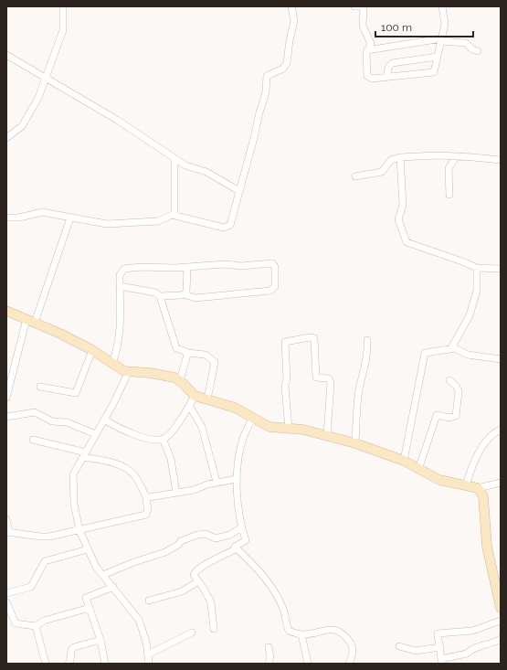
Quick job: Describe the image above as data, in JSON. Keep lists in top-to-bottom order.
{
  "scale_bar": "100 m"
}
